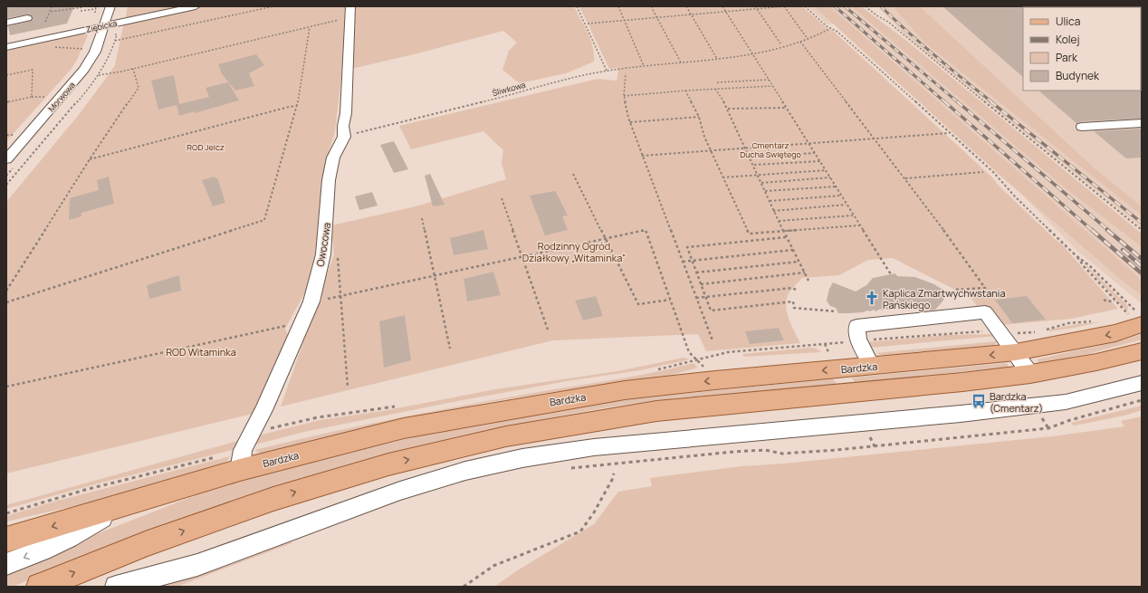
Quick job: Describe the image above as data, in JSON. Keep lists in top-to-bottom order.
{
  "streets": {
    "main road": ["Bardzka"],
    "street": ["Ziębicka", "Morwowa", "Owocowa"],
    "path": ["Śliwkowa"]
  },
  "crossings": [
    ["Ziębicka", "Morwowa"],
    ["Śliwkowa", "Owocowa"],
    ["Owocowa", "Bardzka"]
  ],
  "parks": [
    "Cmentarz Ducha Świętego",
    "ROD Jelcz",
    "Rodzinny Ogród Działkowy „Witaminka”",
    "ROD Witaminka"
  ],
  "places": {
    "church": ["Kaplica Zmartwychwstania Pańskiego"],
    "bus stop": ["Bardzka (Cmentarz)"]
  },
  "legend": [
    "Ulica",
    "Kolej",
    "Park",
    "Budynek"
  ]
}
